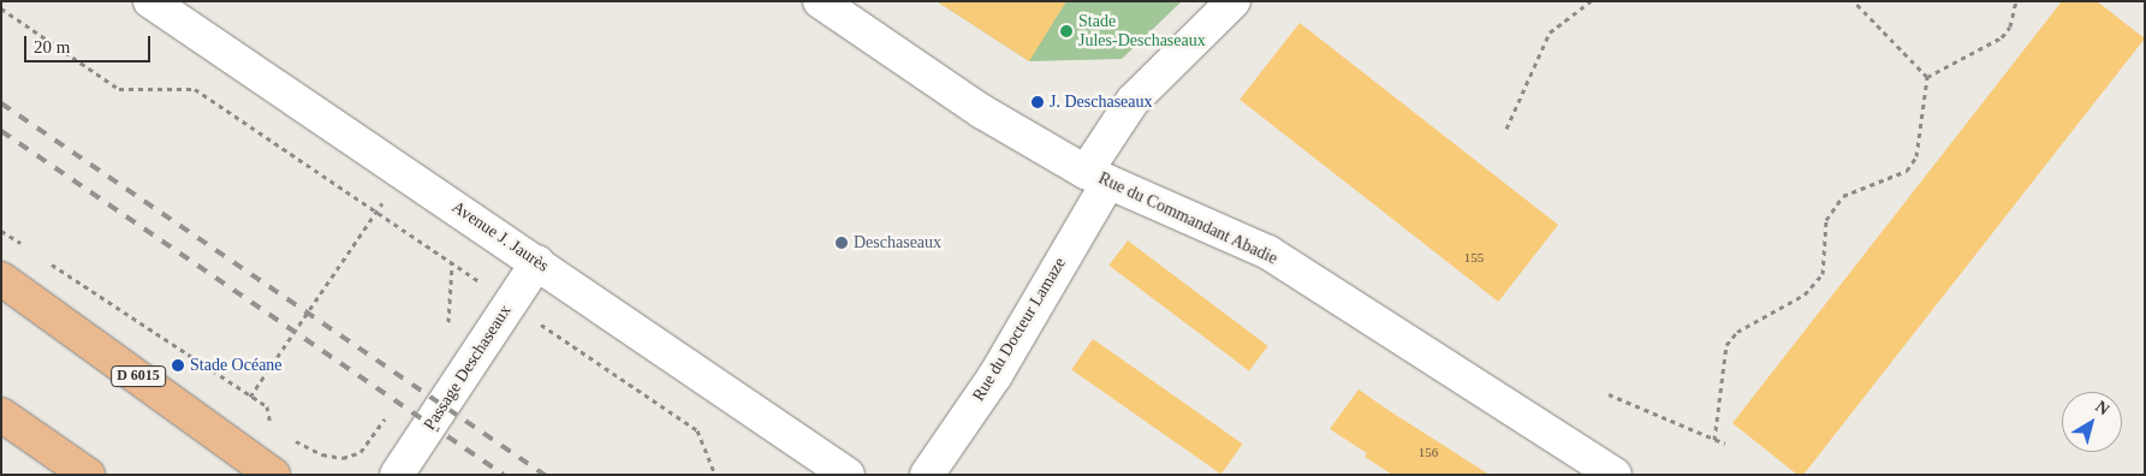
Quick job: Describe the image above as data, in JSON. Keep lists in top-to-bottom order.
{
  "streets": {
    "main road": ["D 6015"],
    "street": [
      "Rue du Commandant Abadie",
      "Avenue J. Jaurès",
      "Rue du Docteur Lamaze",
      "Passage Deschaseaux"
    ]
  },
  "crossings": [
    ["Rue du Commandant Abadie", "Rue du Docteur Lamaze"],
    ["Avenue J. Jaurès", "Passage Deschaseaux"]
  ],
  "places": [
    "Stade Jules-Deschaseaux",
    "J. Deschaseaux",
    "Deschaseaux",
    "Stade Océane"
  ],
  "house_numbers": ["155", "156"],
  "scale_bar": "20 m",
  "north": "top right"
}
